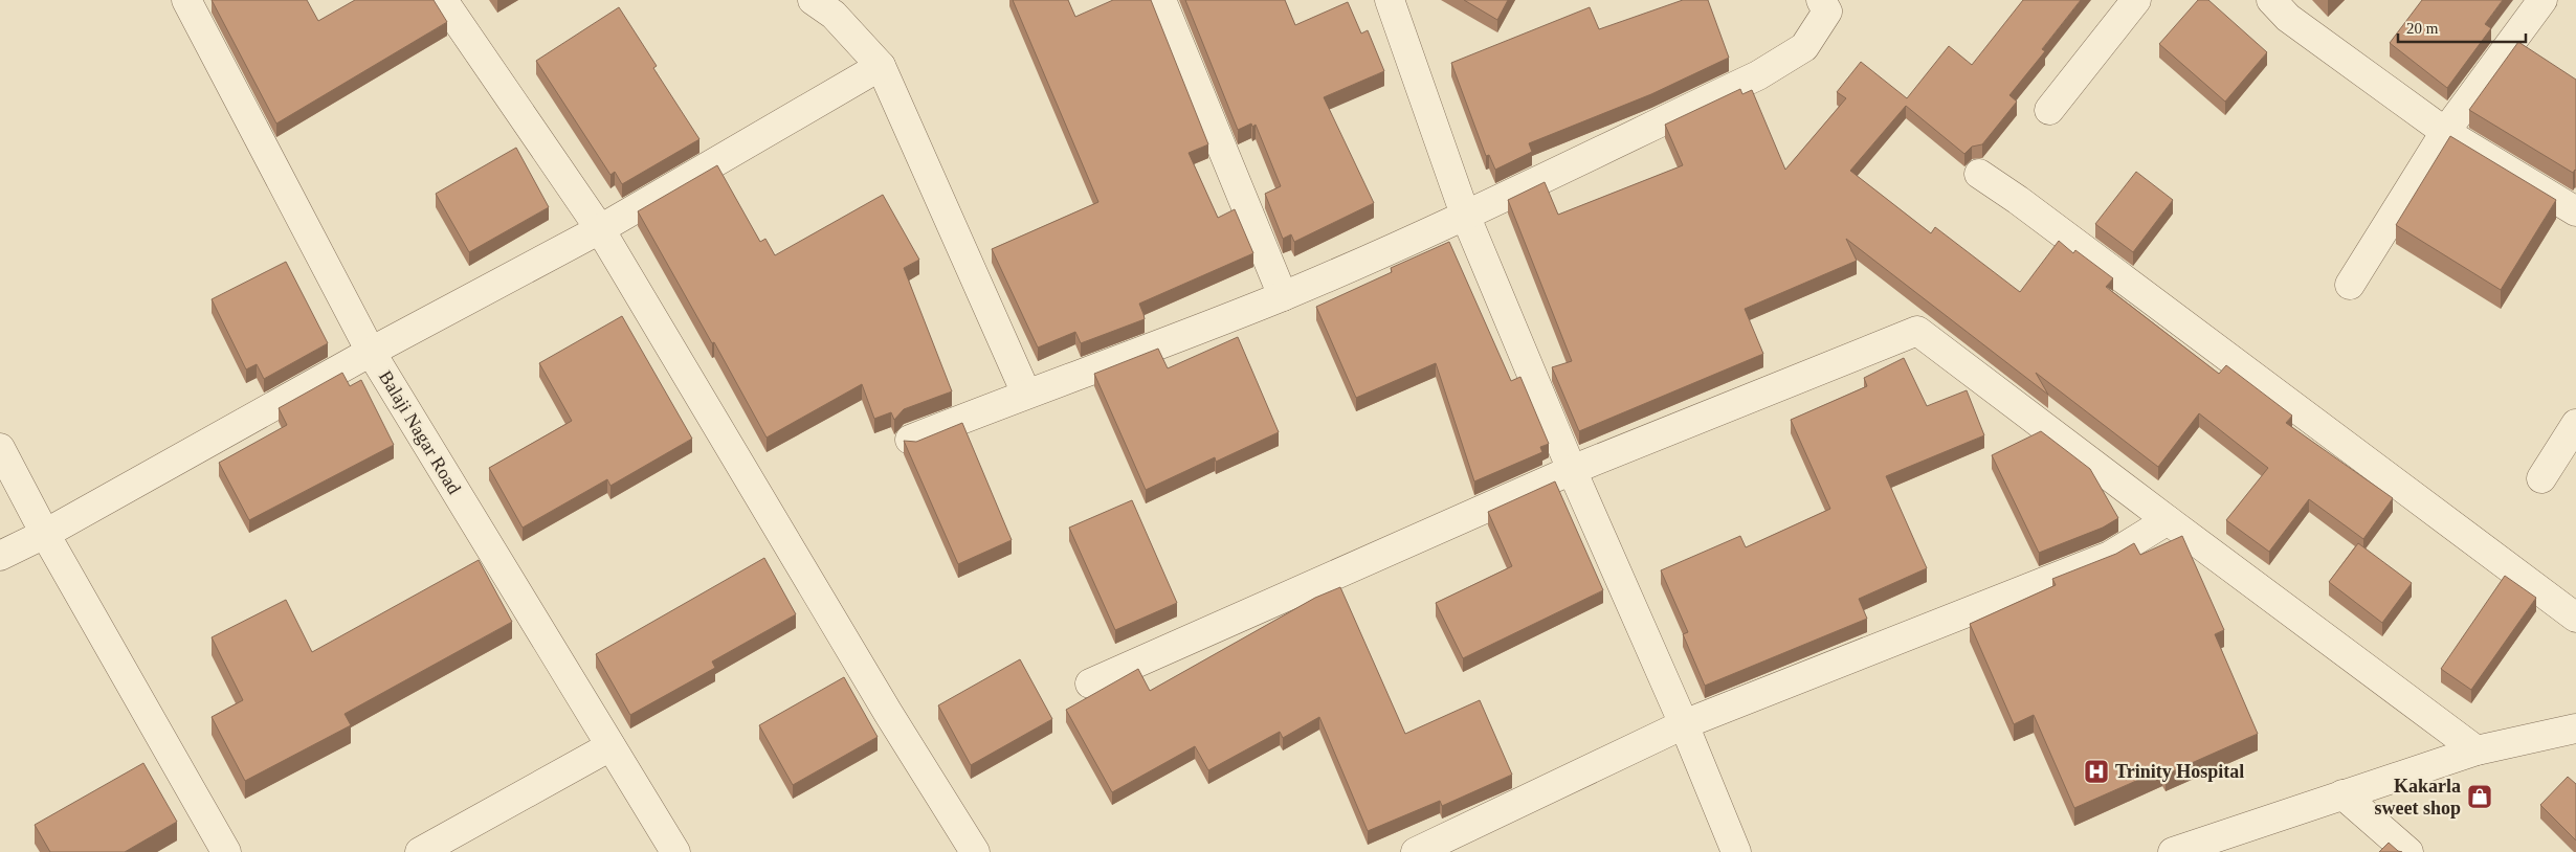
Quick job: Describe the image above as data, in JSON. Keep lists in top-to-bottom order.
{
  "streets": {
    "street": ["Balaji Nagar Road"]
  },
  "places": {
    "hospital": ["Trinity Hospital"],
    "shop": ["Kakarla sweet shop"]
  },
  "scale_bar": "20 m"
}
